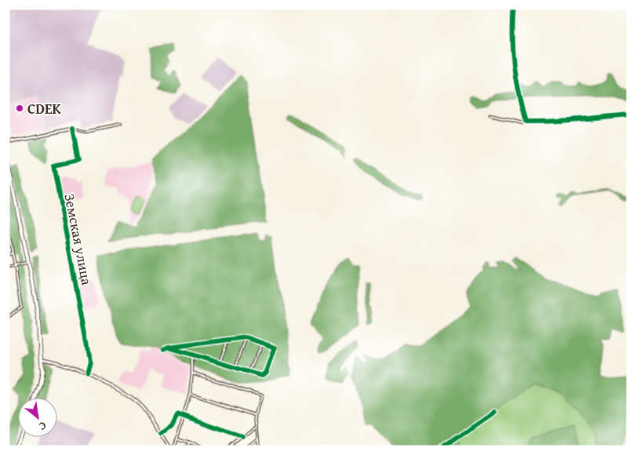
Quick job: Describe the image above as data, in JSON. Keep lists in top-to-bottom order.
{
  "streets": {
    "street": ["Земская улица"]
  },
  "places": ["CDEK"],
  "north": "bottom right"
}
